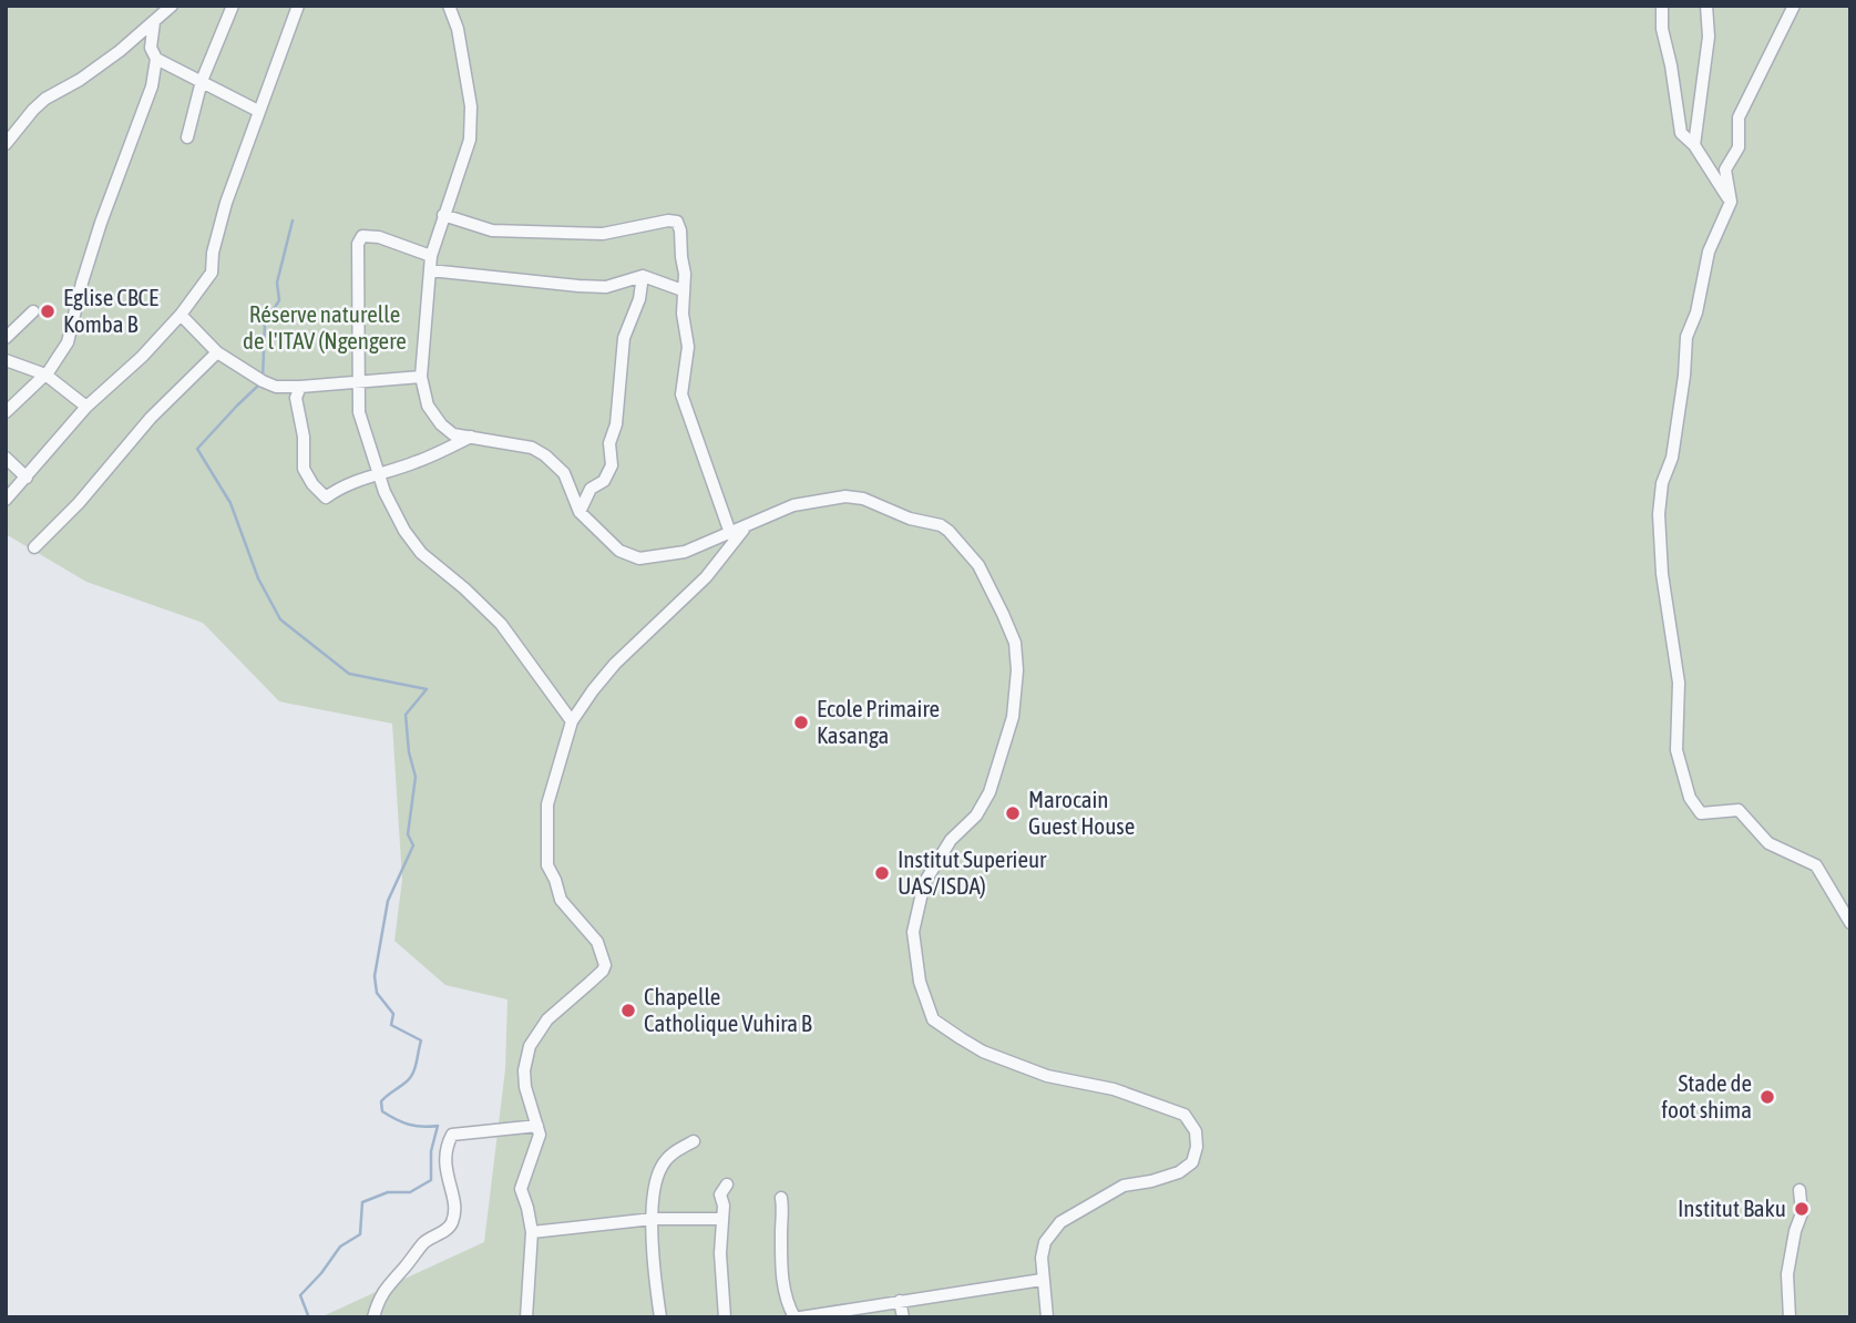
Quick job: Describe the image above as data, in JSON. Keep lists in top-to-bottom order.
{
  "parks": ["Réserve naturelle de l'ITAV (Ngengere"],
  "places": [
    "Eglise CBCE Komba B",
    "Ecole Primaire Kasanga",
    "Marocain Guest House",
    "Institut Superieur UAS/ISDA)",
    "Chapelle Catholique Vuhira B",
    "Stade de foot shima",
    "Institut Baku"
  ]
}
